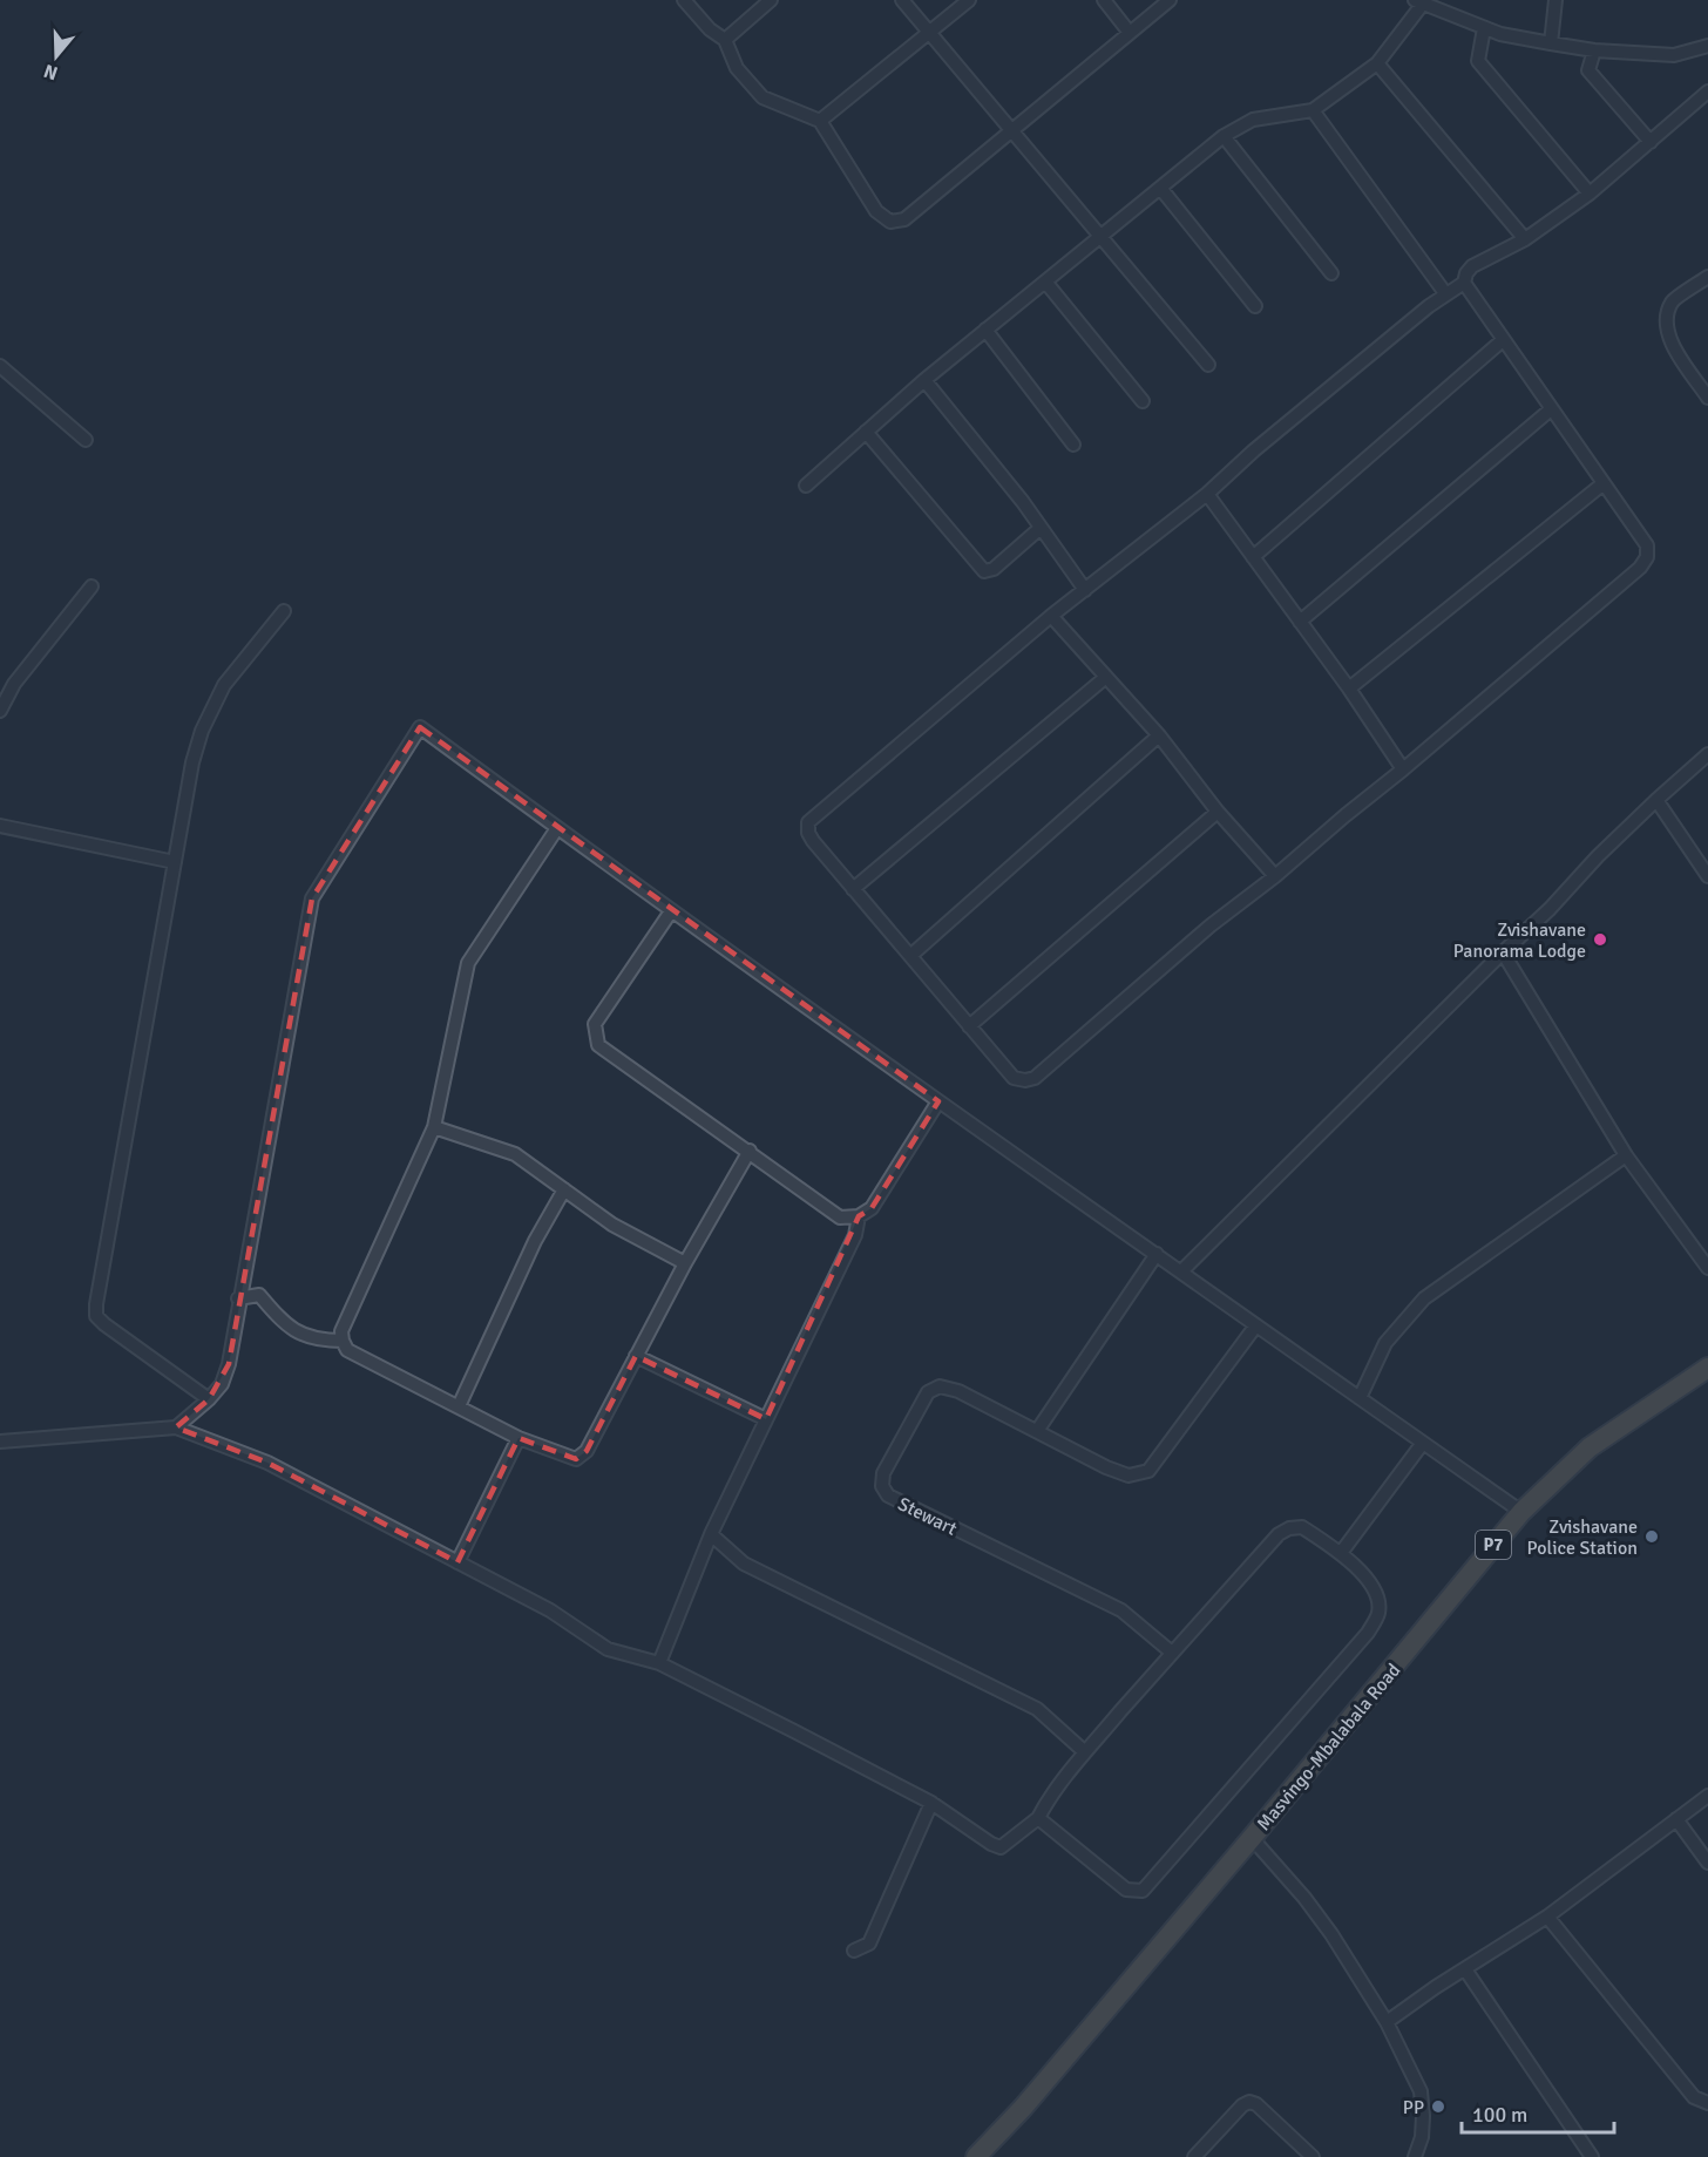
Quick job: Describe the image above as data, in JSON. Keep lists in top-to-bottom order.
{
  "streets": {
    "highway": ["P7", "Masvingo-Mbalabala Road"],
    "street": ["Stewart"]
  },
  "places": ["Zvishavane Panorama Lodge", "Zvishavane Police Station", "PP"],
  "scale_bar": "100 m",
  "north": "bottom"
}
